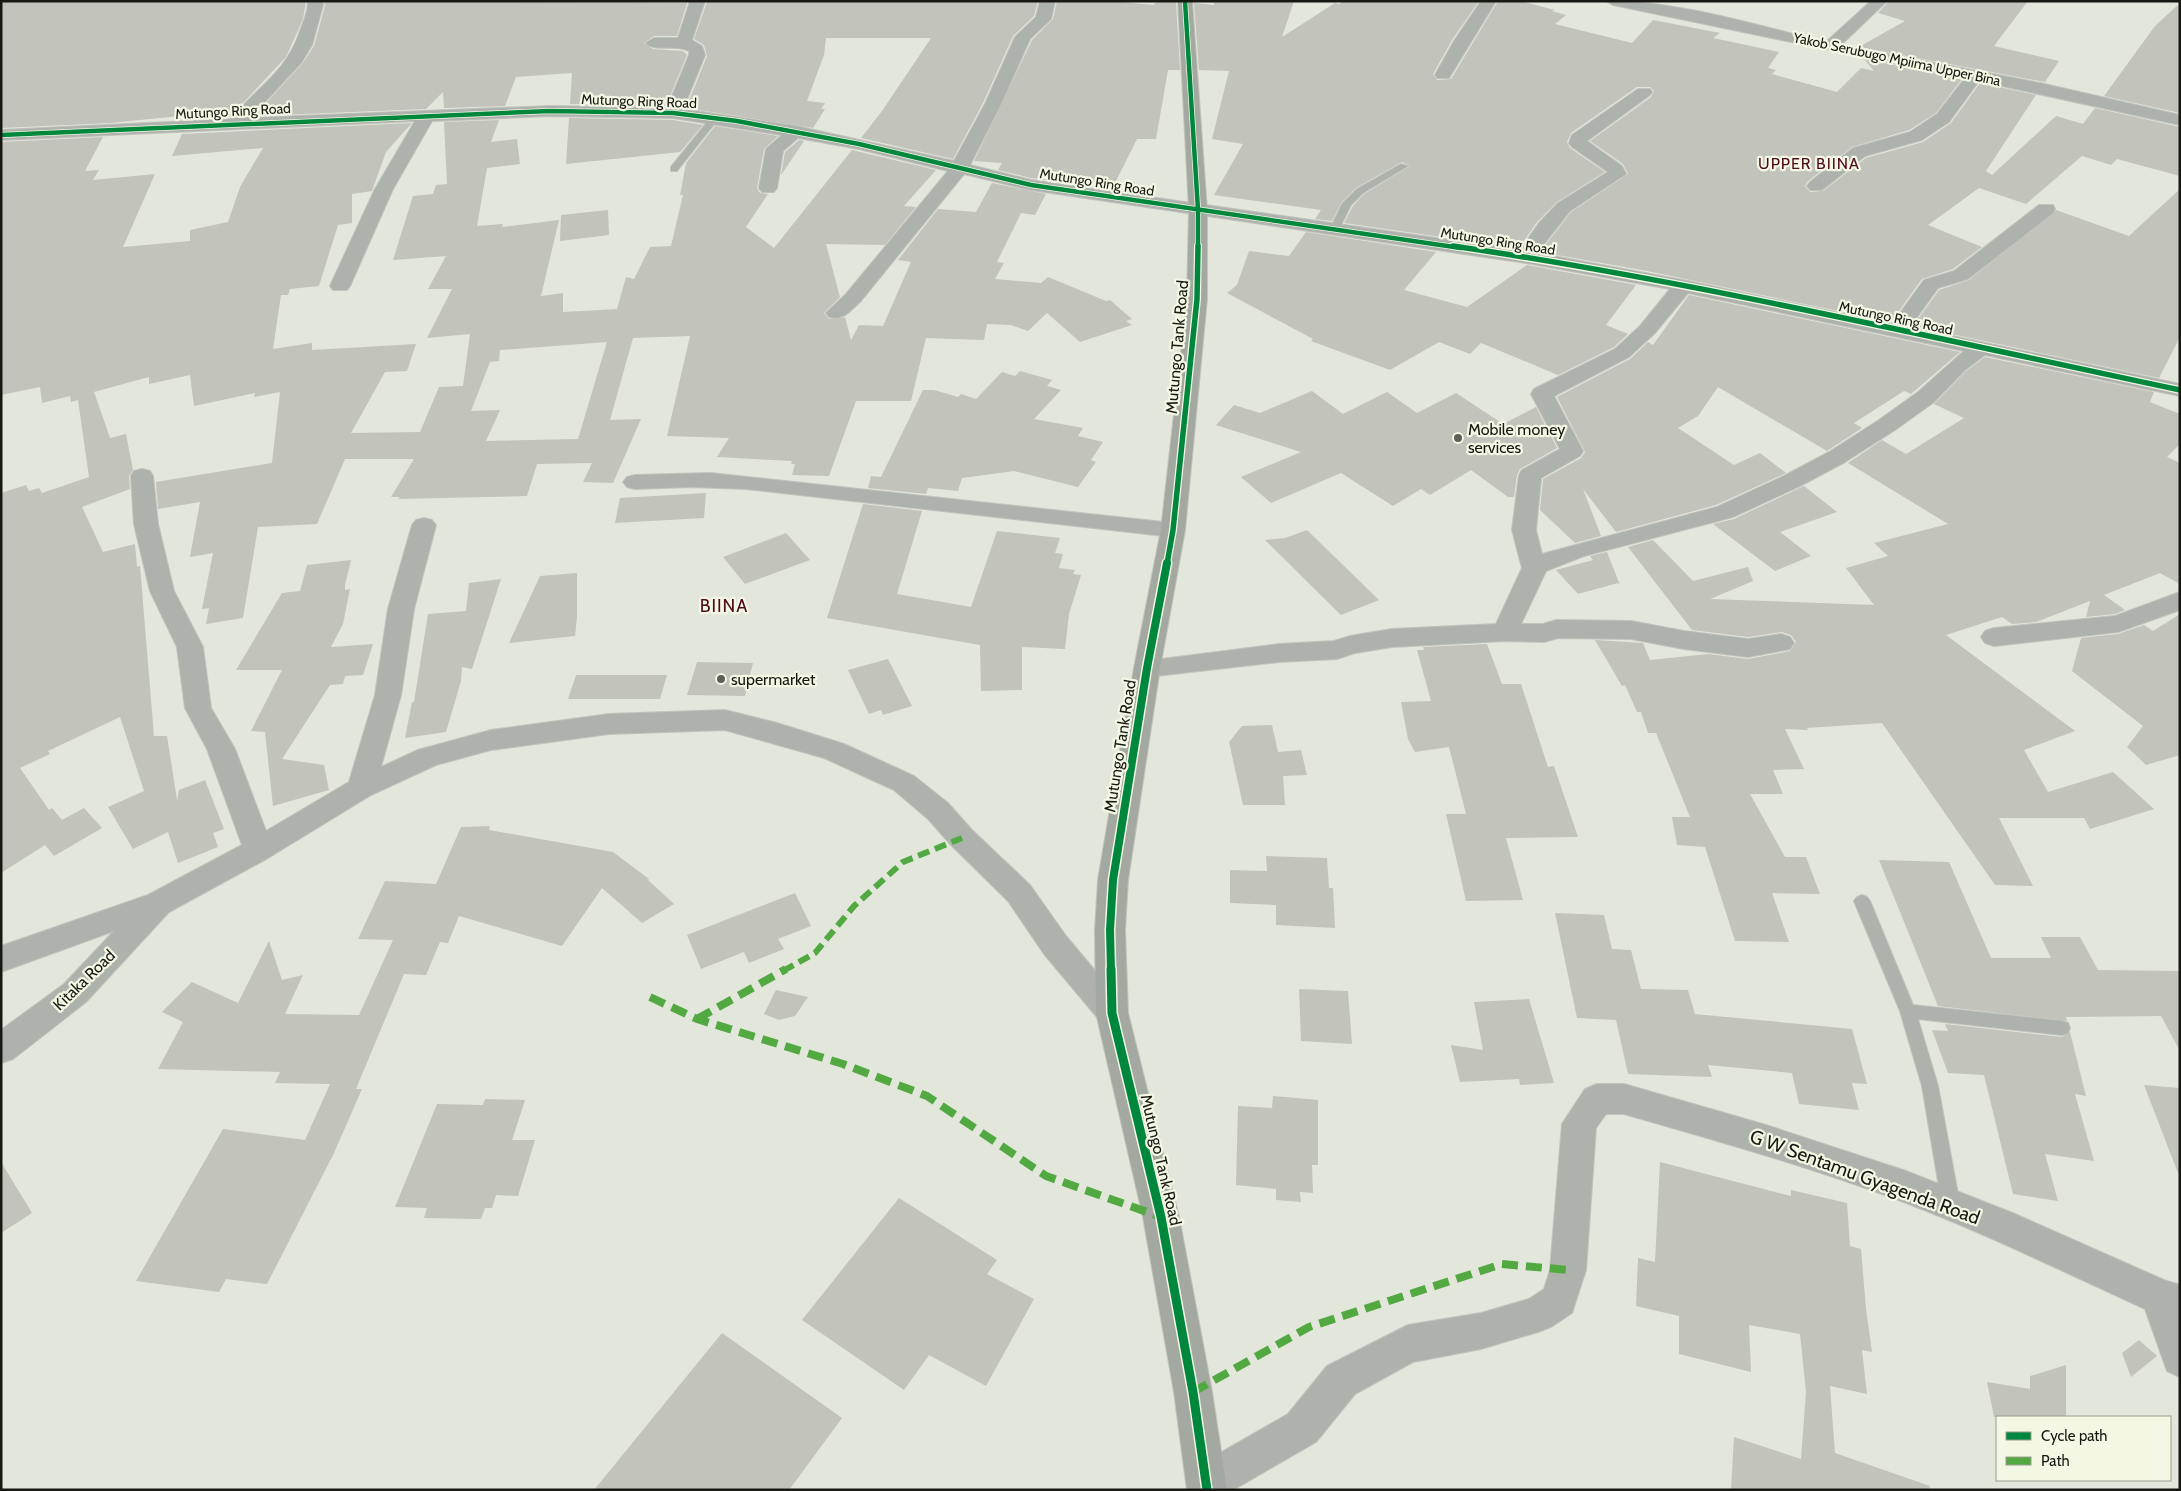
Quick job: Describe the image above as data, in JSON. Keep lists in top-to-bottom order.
{
  "streets": {
    "street": [
      "Yakob Serubugo Mpiima Upper Bina",
      "Mutungo Ring Road",
      "Mutungo Tank Road",
      "Kitaka Road",
      "G W Sentamu Gyagenda Road"
    ]
  },
  "crossings": [
    ["Mutungo Ring Road", "Mutungo Tank Road"],
    ["Mutungo Tank Road", "G W Sentamu Gyagenda Road"]
  ],
  "districts": ["UPPER BIINA", "BIINA"],
  "places": ["Mobile money services", "supermarket"],
  "legend": ["Cycle path", "Path"]
}
